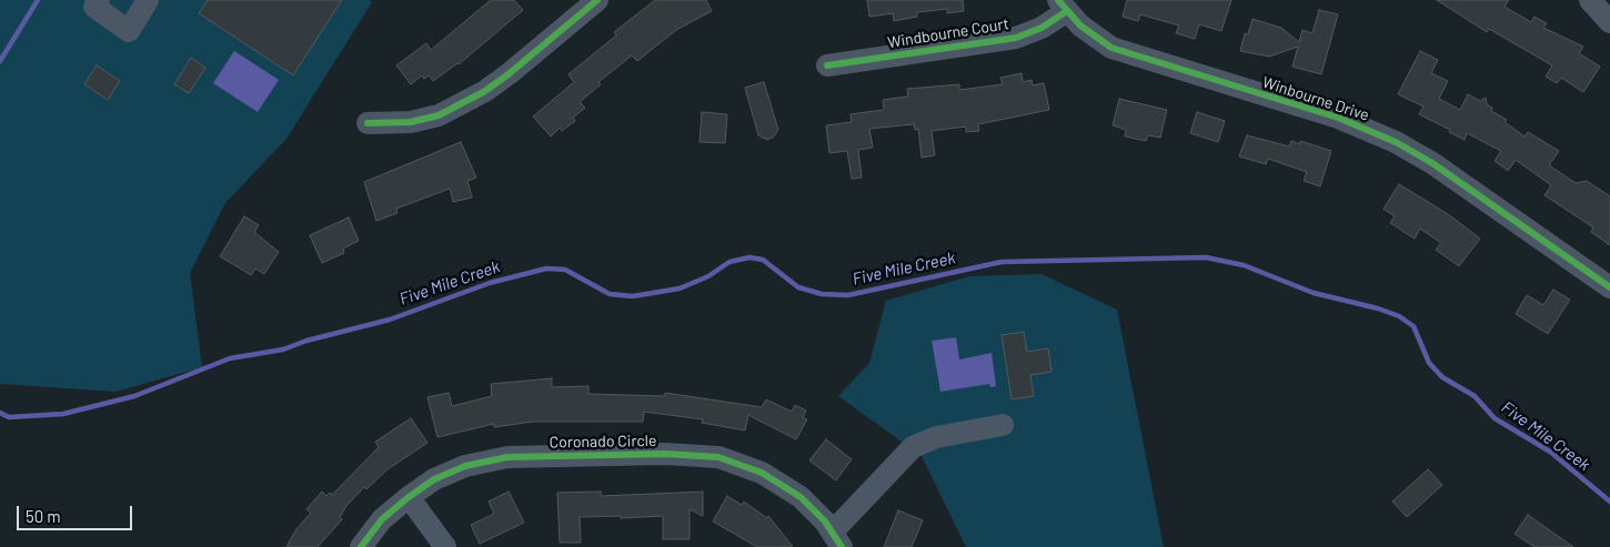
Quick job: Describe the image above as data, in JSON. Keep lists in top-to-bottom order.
{
  "streets": {
    "street": ["Windbourne Court", "Winbourne Drive", "Coronado Circle"]
  },
  "crossings": [
    ["Windbourne Court", "Winbourne Drive"]
  ],
  "water": ["Five Mile Creek"],
  "scale_bar": "50 m"
}
